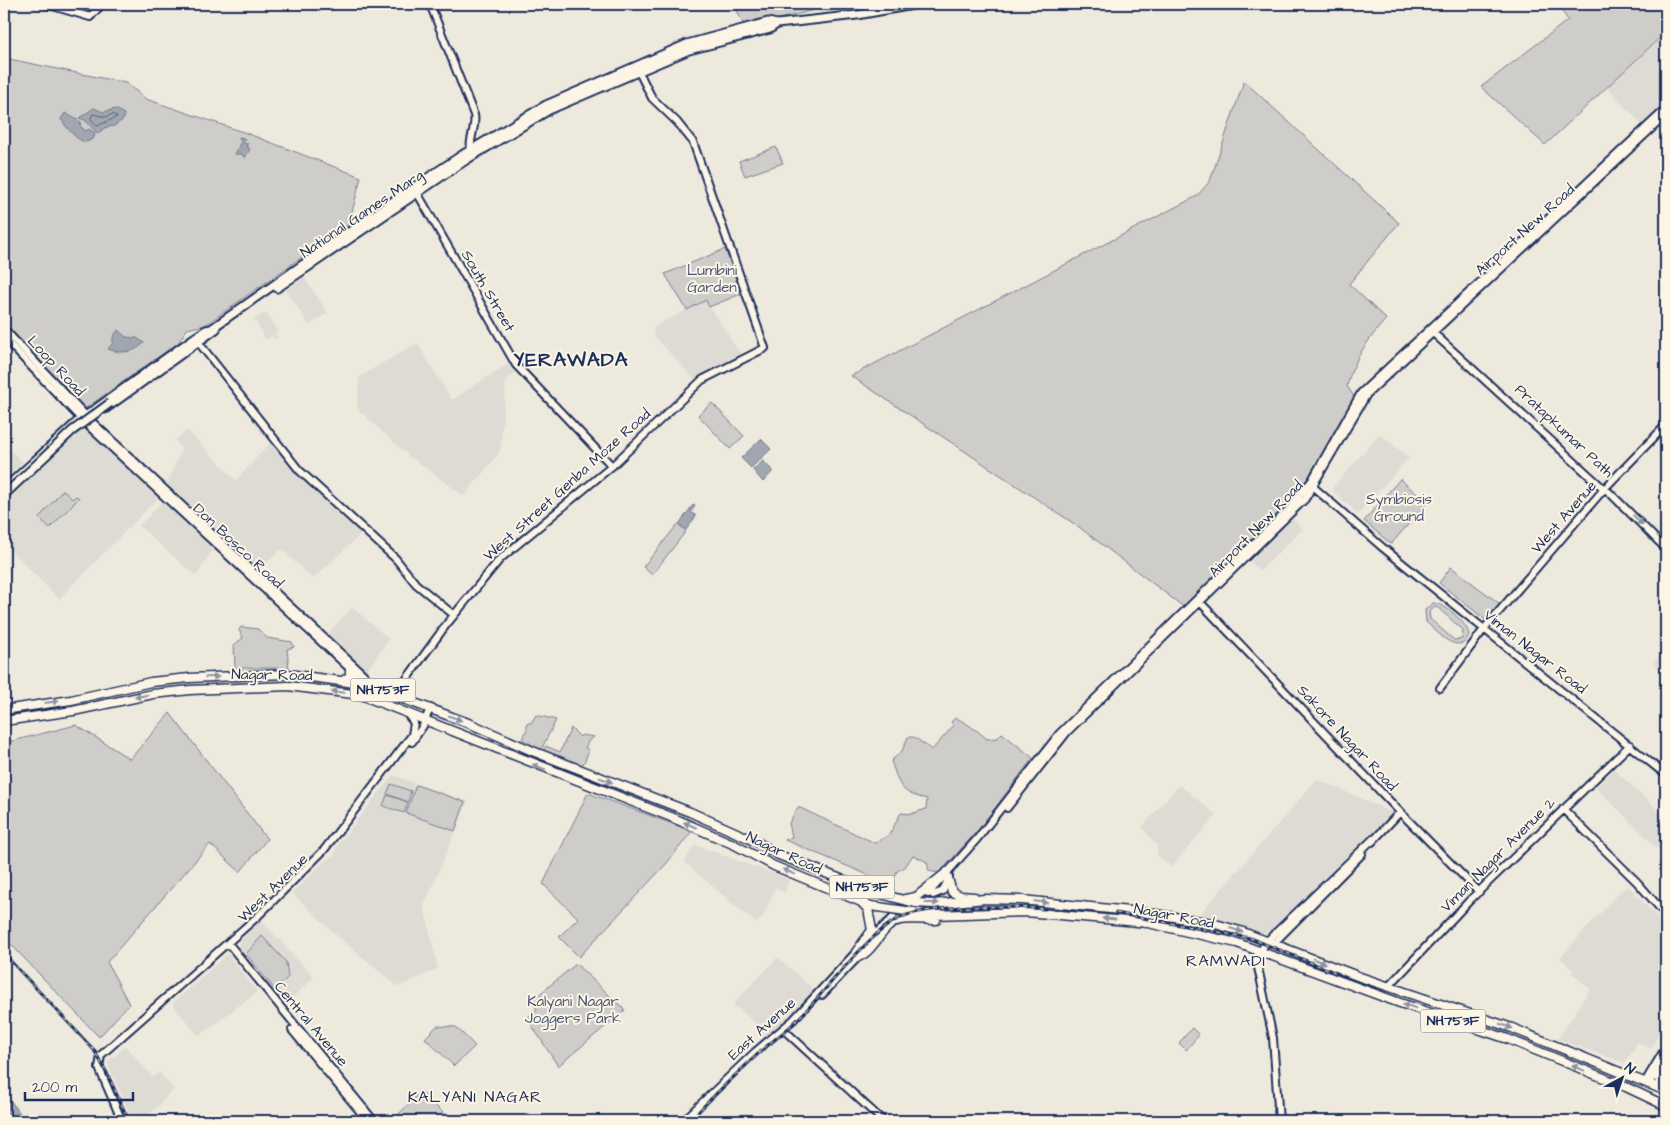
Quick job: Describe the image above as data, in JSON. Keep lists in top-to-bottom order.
{
  "streets": {
    "highway": ["Nagar Road", "NH753F"],
    "main road": ["National Games Marg"],
    "street": [
      "Airport New Road",
      "South Street",
      "Loop Road",
      "Pratapkumar Path",
      "West Street Genba Moze Road",
      "West Avenue",
      "Don Bosco Road",
      "Viman Nagar Road",
      "Sakore Nagar Road",
      "Viman Nagar Avenue 2",
      "Central Avenue",
      "East Avenue"
    ]
  },
  "crossings": [
    ["National Games Marg", "South Street"],
    ["National Games Marg", "Loop Road"],
    ["National Games Marg", "West Street Genba Moze Road"],
    ["National Games Marg", "Don Bosco Road"],
    ["Airport New Road", "Pratapkumar Path"],
    ["Airport New Road", "Viman Nagar Road"],
    ["Airport New Road", "Sakore Nagar Road"],
    ["South Street", "West Street Genba Moze Road"],
    ["Loop Road", "Don Bosco Road"],
    ["Pratapkumar Path", "West Avenue"],
    ["West Street Genba Moze Road", "Nagar Road"],
    ["West Avenue", "Viman Nagar Road"],
    ["West Avenue", "Nagar Road"],
    ["West Avenue", "Central Avenue"],
    ["Don Bosco Road", "Nagar Road"],
    ["Viman Nagar Road", "Viman Nagar Avenue 2"],
    ["Nagar Road", "Viman Nagar Avenue 2"],
    ["Sakore Nagar Road", "Viman Nagar Avenue 2"]
  ],
  "districts": ["YERAWADA", "RAMWADI", "KALYANI NAGAR"],
  "parks": ["Lumbini Garden", "Symbiosis Ground", "Kalyani Nagar Joggers Park"],
  "scale_bar": "200 m",
  "north": "top right"
}
